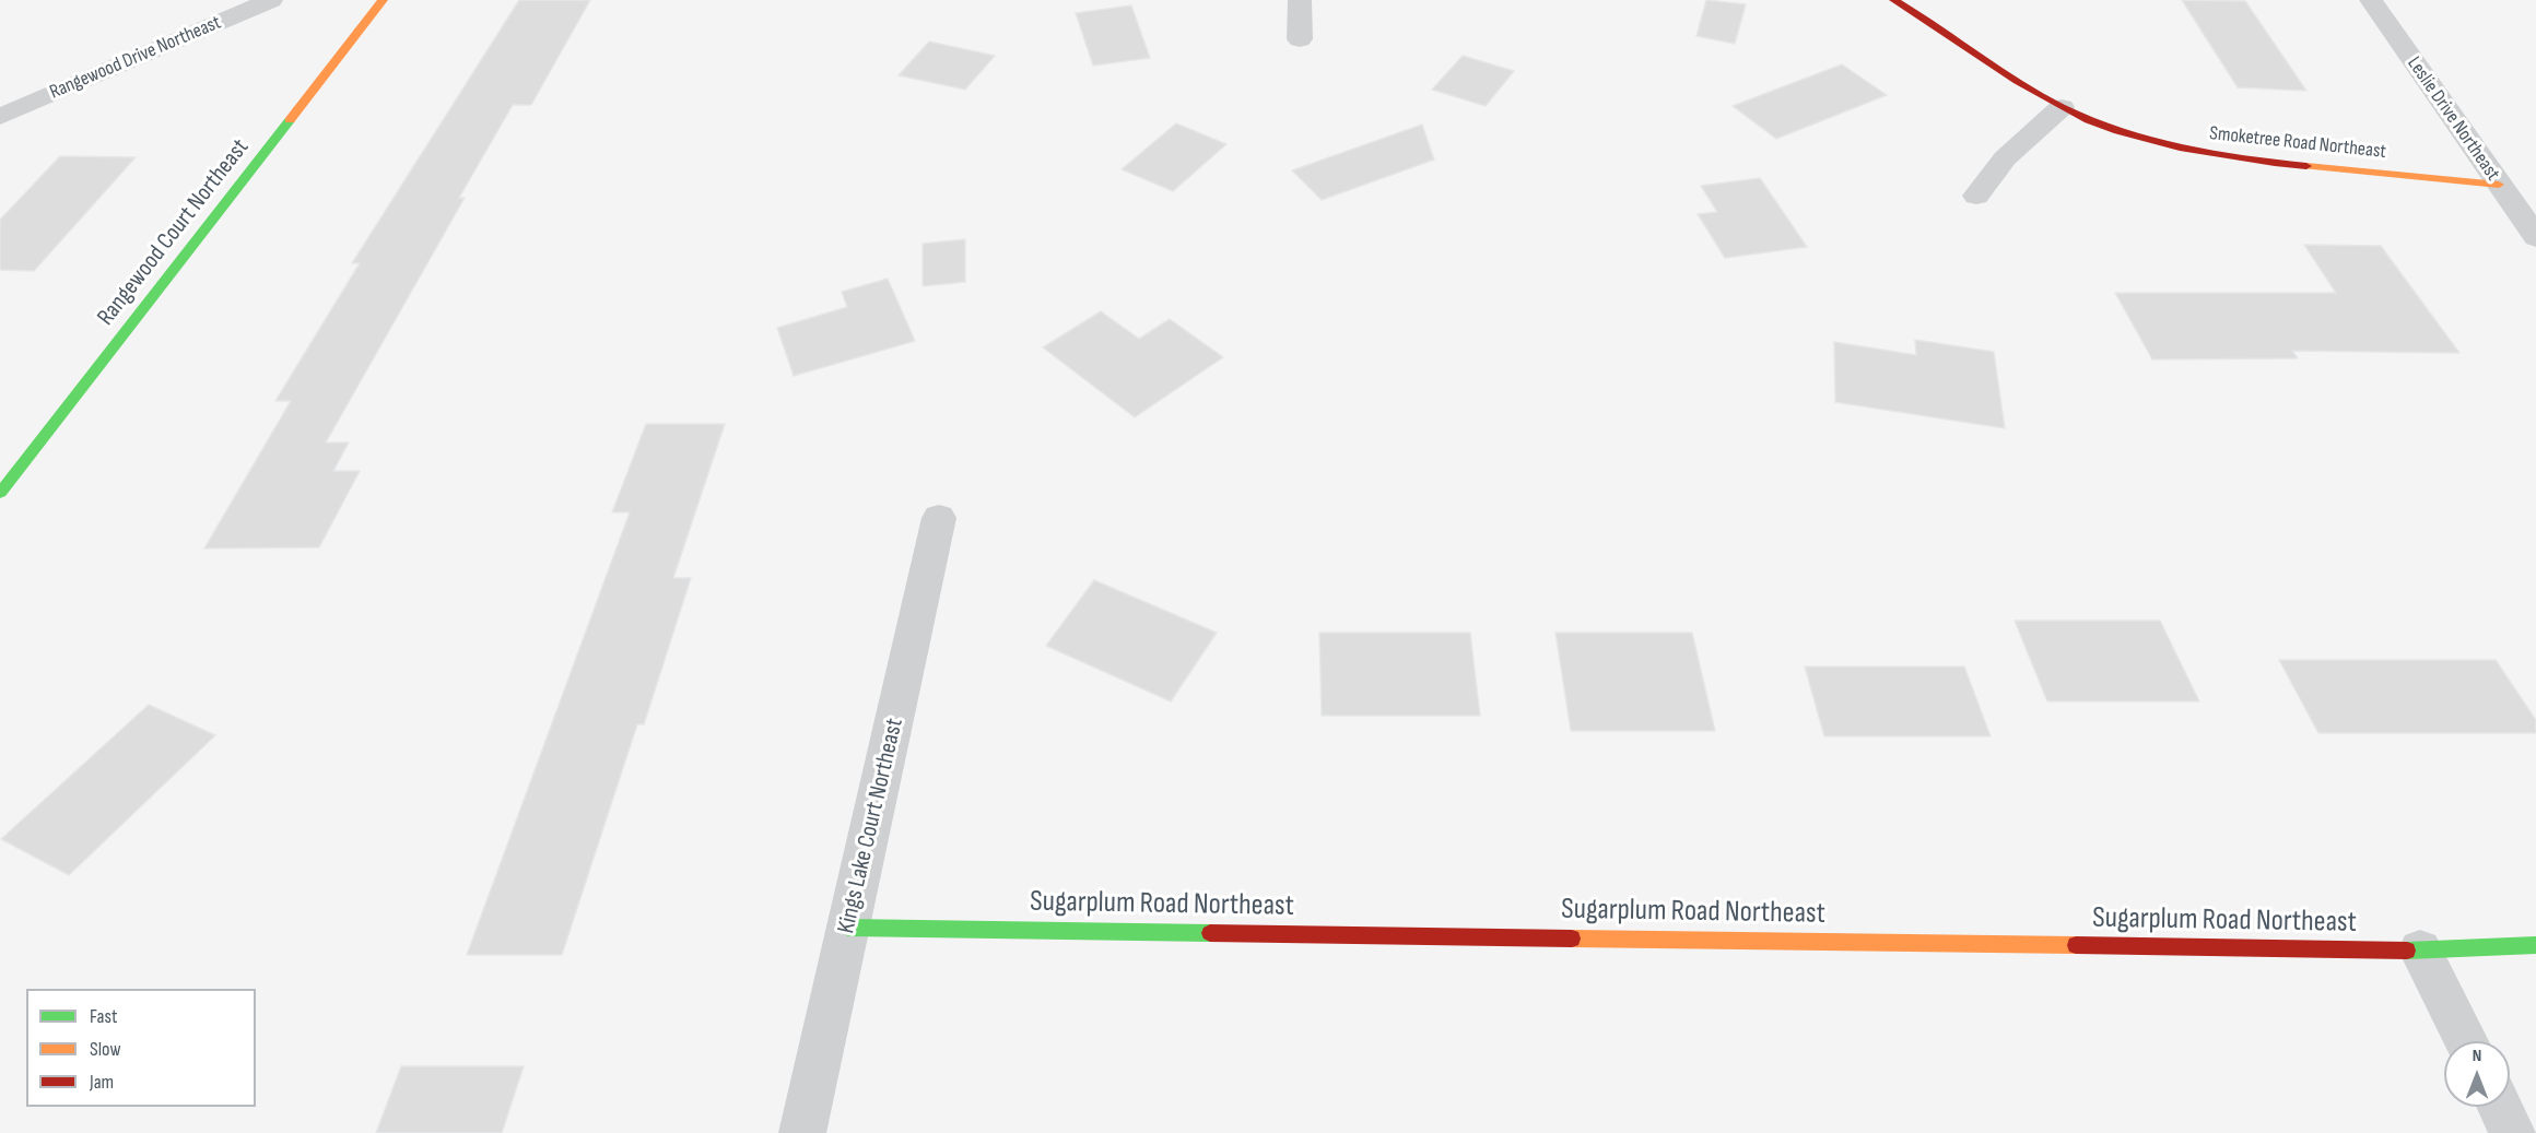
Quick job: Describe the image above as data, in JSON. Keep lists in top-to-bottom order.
{
  "streets": {
    "street": [
      "Rangewood Drive Northeast",
      "Leslie Drive Northeast",
      "Smoketree Road Northeast",
      "Rangewood Court Northeast",
      "Kings Lake Court Northeast",
      "Sugarplum Road Northeast"
    ]
  },
  "crossings": [
    ["Leslie Drive Northeast", "Smoketree Road Northeast"],
    ["Kings Lake Court Northeast", "Sugarplum Road Northeast"]
  ],
  "legend": ["Fast", "Slow", "Jam"],
  "north": "top"
}
